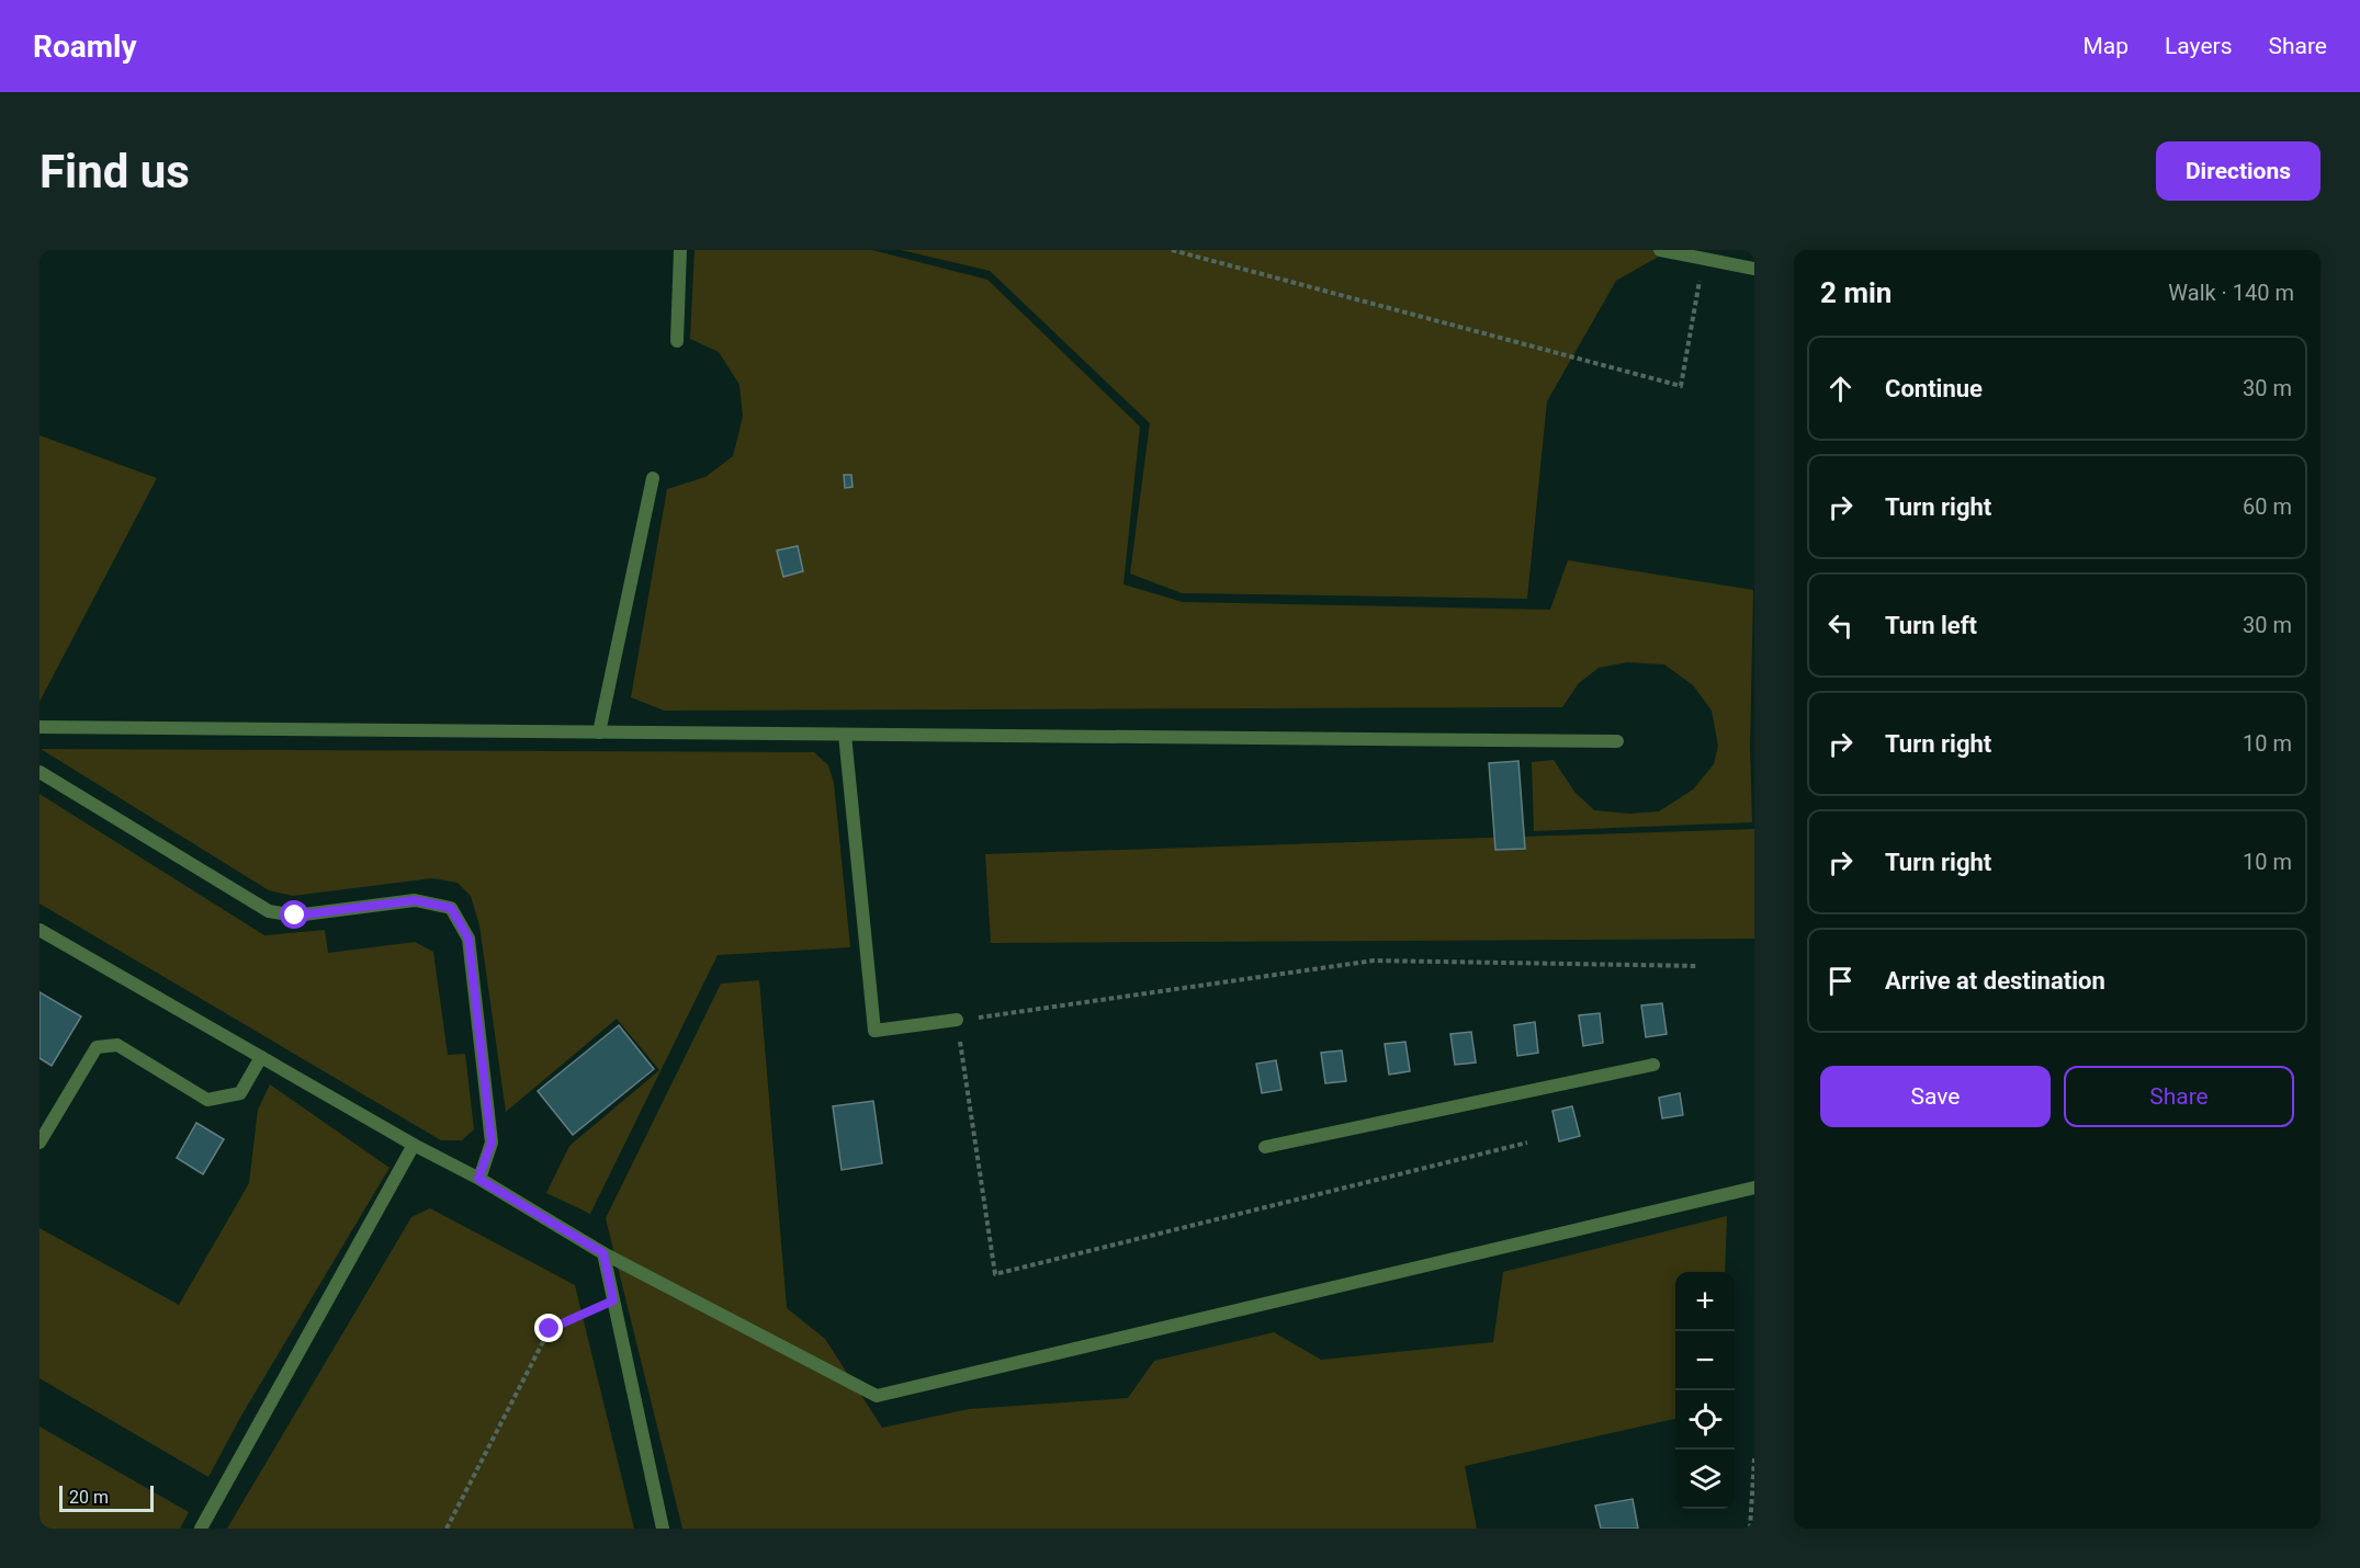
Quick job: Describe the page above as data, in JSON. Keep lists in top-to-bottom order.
{
  "scale_bar": "20 m",
  "page": {
    "header": "Roamly",
    "nav": ["Map", "Layers", "Share"],
    "buttons": [
      "Directions",
      ["Save", "Share"]
    ],
    "title": "Find us",
    "heading": ["2 min", "Walk · 140 m"],
    "list": [
      ["Continue", "30 m"],
      ["Turn right", "60 m"],
      ["Turn left", "30 m"],
      ["Turn right", "10 m"],
      ["Turn right", "10 m"],
      "Arrive at destination"
    ],
    "map_buttons": ["+", "−"],
    "scale": "20 m"
  }
}
